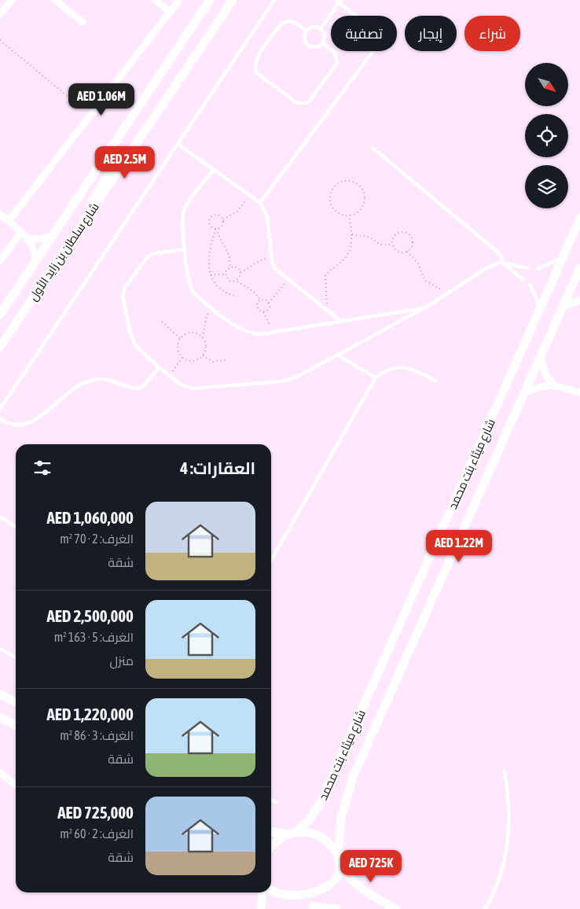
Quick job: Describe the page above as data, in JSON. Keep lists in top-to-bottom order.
{
  "streets": {
    "main road": ["شارع سلطان بن زايد الأول", "شارع ميثاء بنت محمد"]
  },
  "north": "bottom right",
  "page": {
    "chip": ["شراء", "إيجار", "تصفية"],
    "price": [
      "AED 1.06M",
      "AED 2.5M",
      "AED 1.22M",
      "AED 725K"
    ],
    "heading": "العقارات: 4",
    "list": [
      {
        "name": "AED 1,060,000",
        "note": "الغرف: 2 · 70 m² · شقة"
      },
      {
        "name": "AED 2,500,000",
        "note": "الغرف: 5 · 163 m² · منزل"
      },
      {
        "name": "AED 1,220,000",
        "note": "الغرف: 3 · 86 m² · شقة"
      },
      {
        "name": "AED 725,000",
        "note": "الغرف: 2 · 60 m² · شقة"
      }
    ]
  }
}
